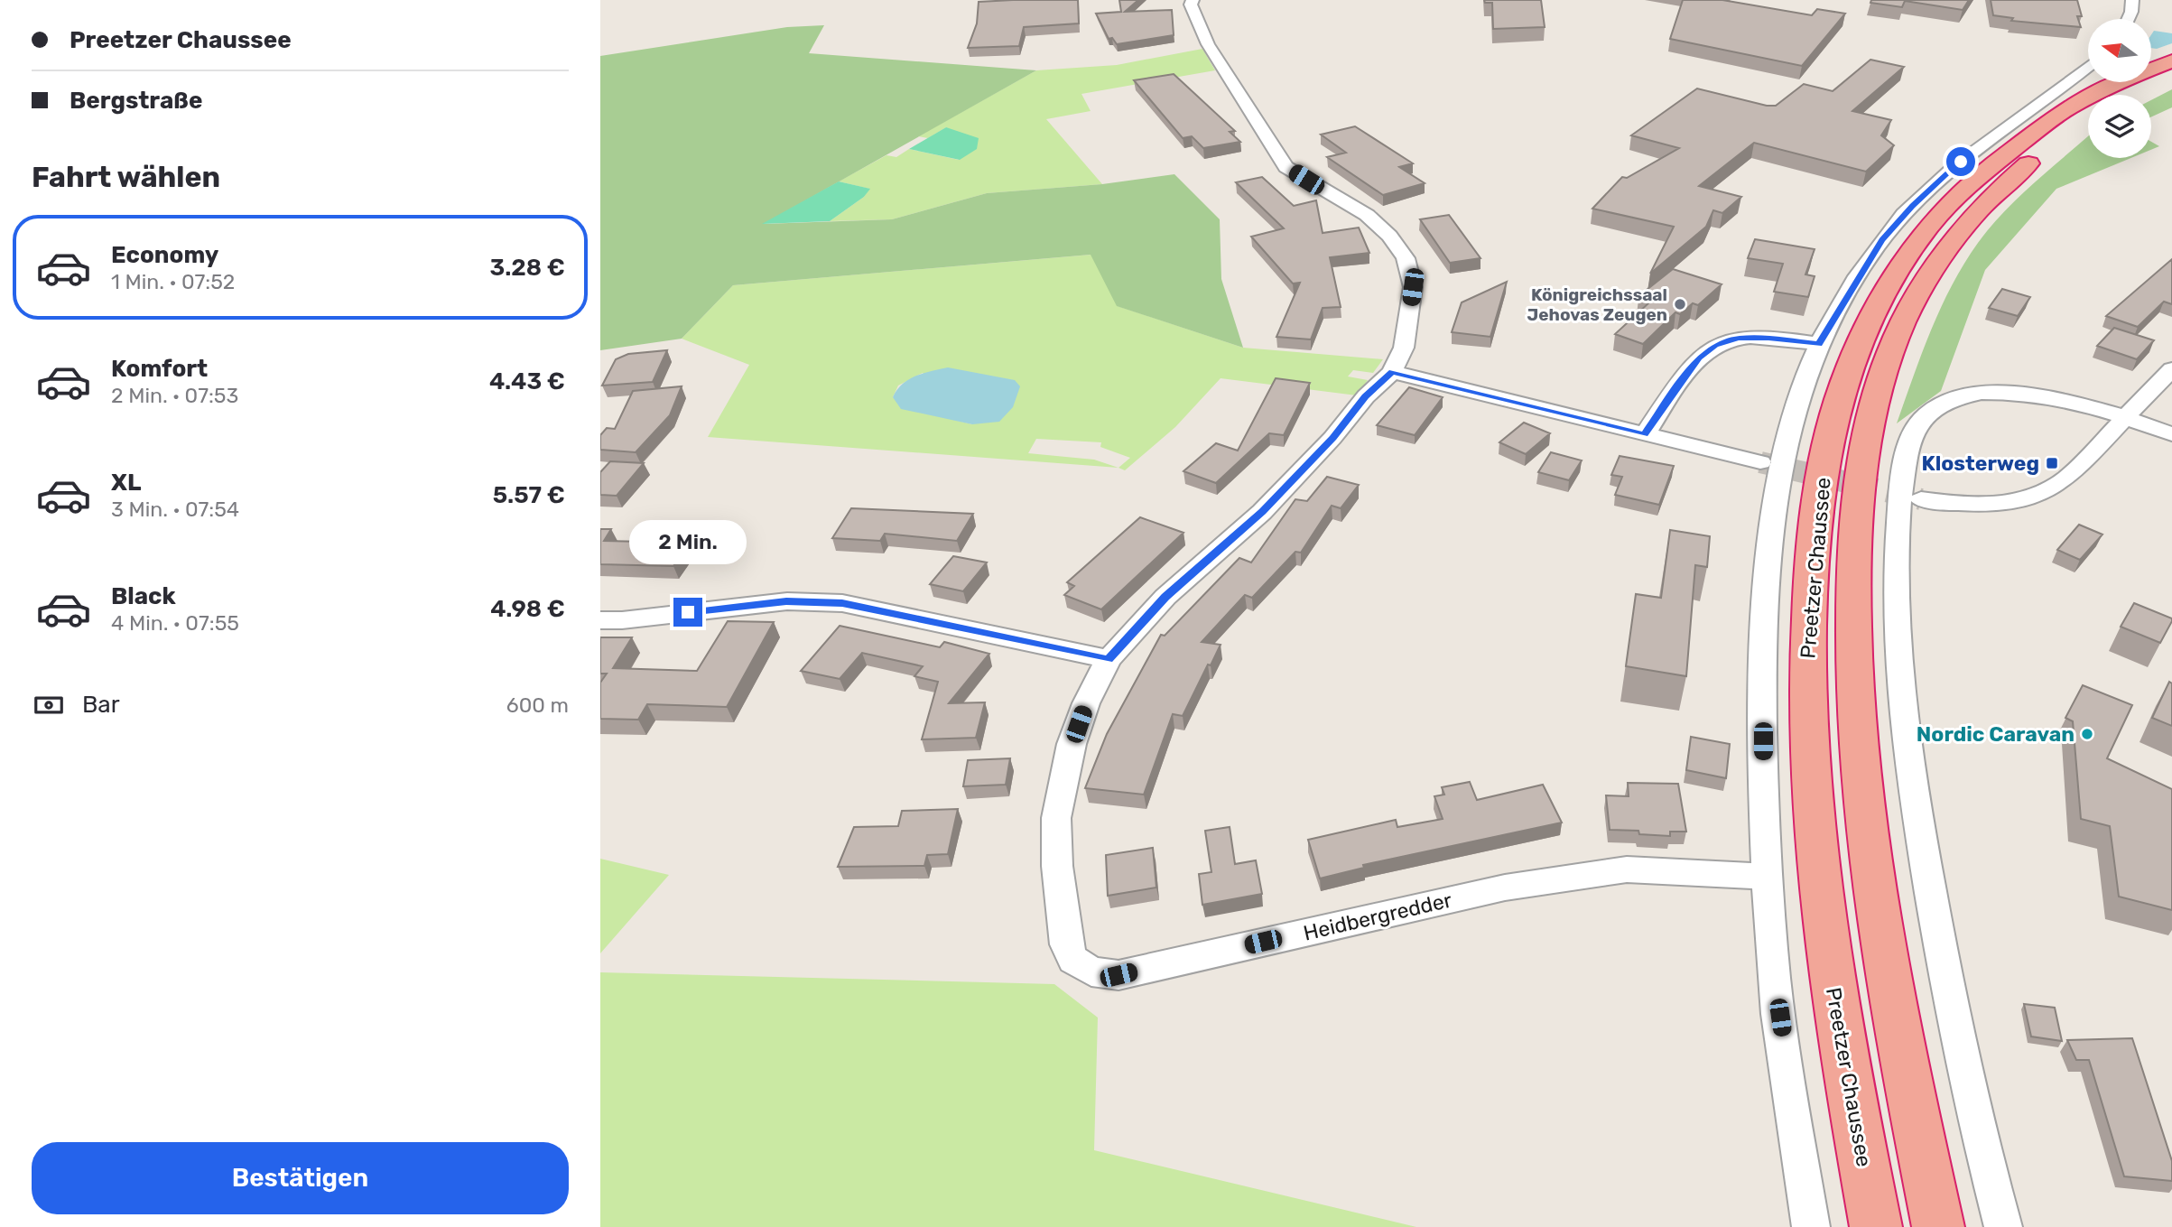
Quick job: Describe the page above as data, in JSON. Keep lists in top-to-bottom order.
{
  "streets": {
    "highway": ["Preetzer Chaussee"],
    "street": ["Heidbergredder"]
  },
  "crossings": [
    ["Preetzer Chaussee", "Heidbergredder"]
  ],
  "places": {
    "other": ["Königreichssaal Jehovas Zeugen", "Nordic Caravan"],
    "transit": ["Klosterweg"]
  },
  "north": "left",
  "page": {
    "banner": ["Preetzer Chaussee", "Bergstraße"],
    "heading": "Fahrt wählen",
    "list": [
      {
        "name": "Economy",
        "note": "1 Min. · 07:52",
        "value": "3.28 €"
      },
      {
        "name": "Komfort",
        "note": "2 Min. · 07:53",
        "value": "4.43 €"
      },
      {
        "name": "XL",
        "note": "3 Min. · 07:54",
        "value": "5.57 €"
      },
      {
        "name": "Black",
        "note": "4 Min. · 07:55",
        "value": "4.98 €"
      }
    ],
    "bubble": "2 Min.",
    "pay": ["Bar", "600 m"],
    "buttons": "Bestätigen"
  }
}
